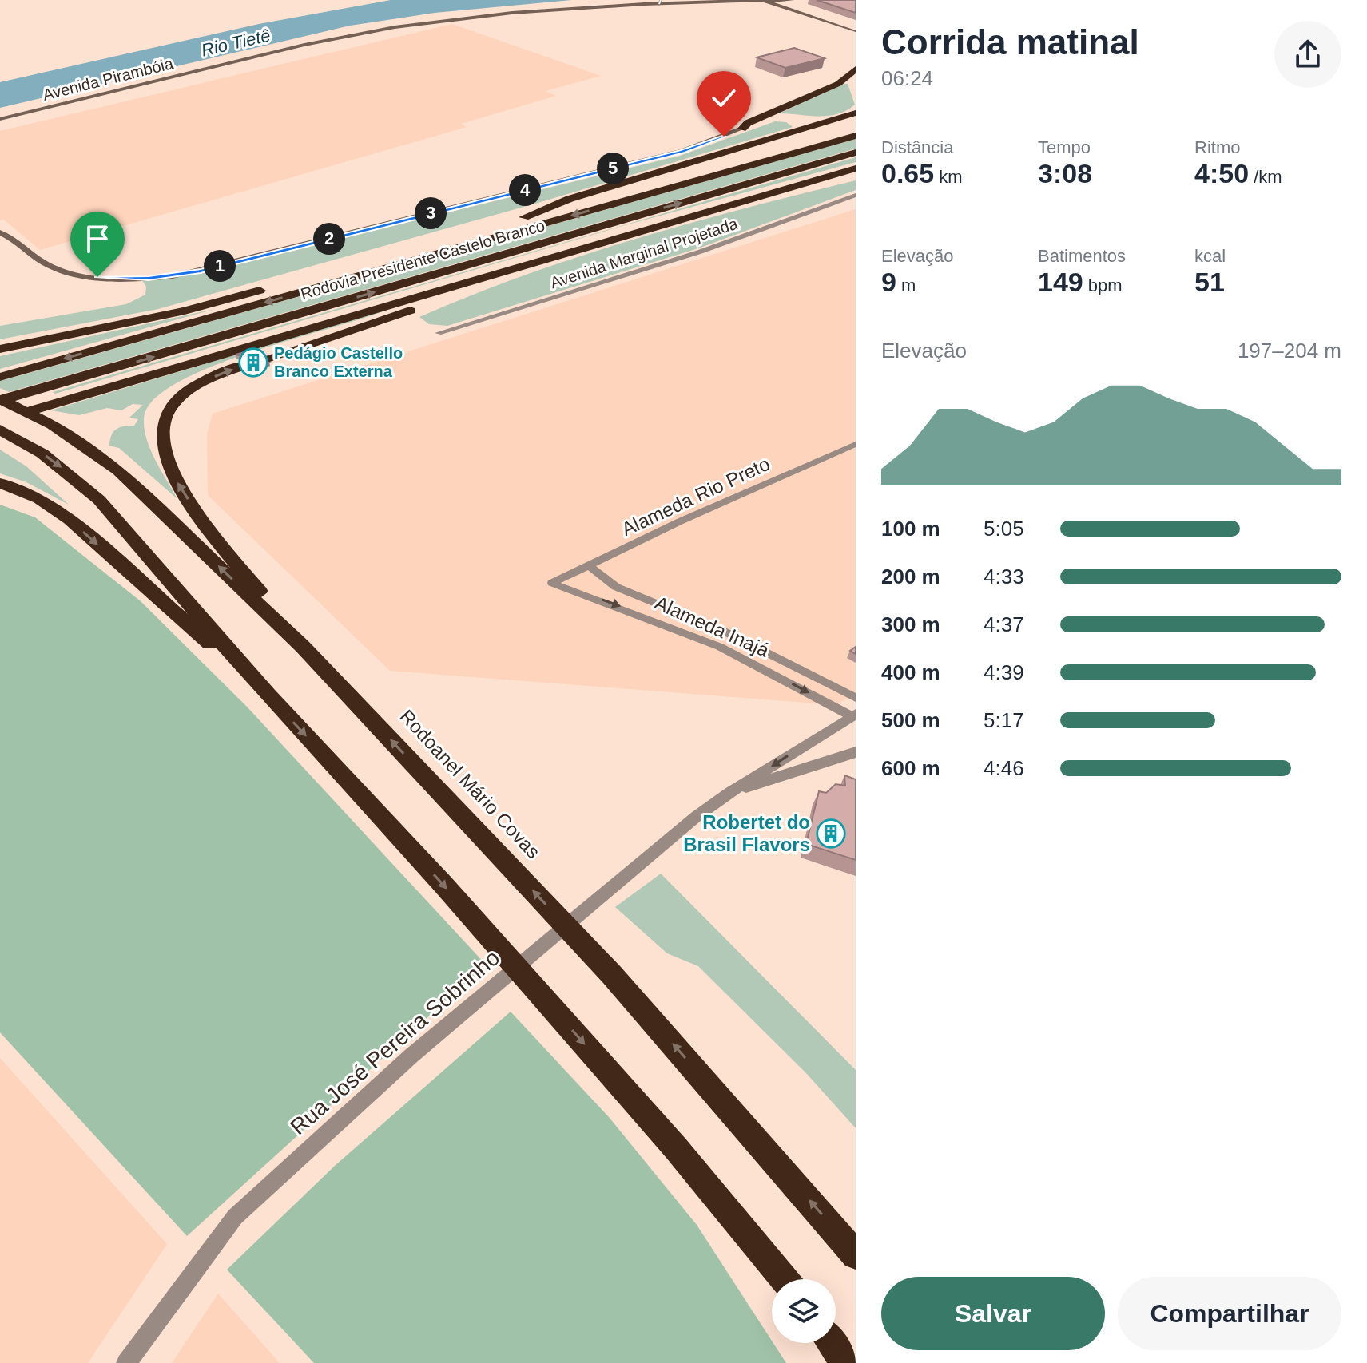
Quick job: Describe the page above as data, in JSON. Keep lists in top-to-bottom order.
{
  "streets": {
    "highway": ["Rodovia Presidente Castelo Branco", "Rodoanel Mário Covas"],
    "main road": ["Avenida Pirambóia"],
    "street": [
      "Avenida Marginal Projetada",
      "Alameda Rio Preto",
      "Alameda Inajá",
      "Rua José Pereira Sobrinho"
    ]
  },
  "crossings": [
    ["Rodovia Presidente Castelo Branco", "Rodoanel Mário Covas"],
    ["Alameda Rio Preto", "Alameda Inajá"],
    ["Alameda Inajá", "Rua José Pereira Sobrinho"]
  ],
  "water": ["Rio Tietê"],
  "places": {
    "building": ["Pedágio Castello Branco Externa", "Robertet do Brasil Flavors"]
  },
  "page": {
    "heading": ["Corrida matinal", "06:24"],
    "stats": [
      ["Distância", "0.65 km"],
      ["Tempo", "3:08"],
      ["Ritmo", "4:50 /km"],
      ["Elevação", "9 m"],
      ["Batimentos", "149 bpm"],
      ["kcal", "51"]
    ],
    "pins": [
      "5",
      "4",
      "3",
      "2",
      "1"
    ],
    "chart": ["Elevação", "197–204 m"],
    "list": [
      {
        "name": "100 m",
        "note": "5:05"
      },
      {
        "name": "200 m",
        "note": "4:33"
      },
      {
        "name": "300 m",
        "note": "4:37"
      },
      {
        "name": "400 m",
        "note": "4:39"
      },
      {
        "name": "500 m",
        "note": "5:17"
      },
      {
        "name": "600 m",
        "note": "4:46"
      }
    ],
    "buttons": ["Salvar", "Compartilhar"]
  }
}
